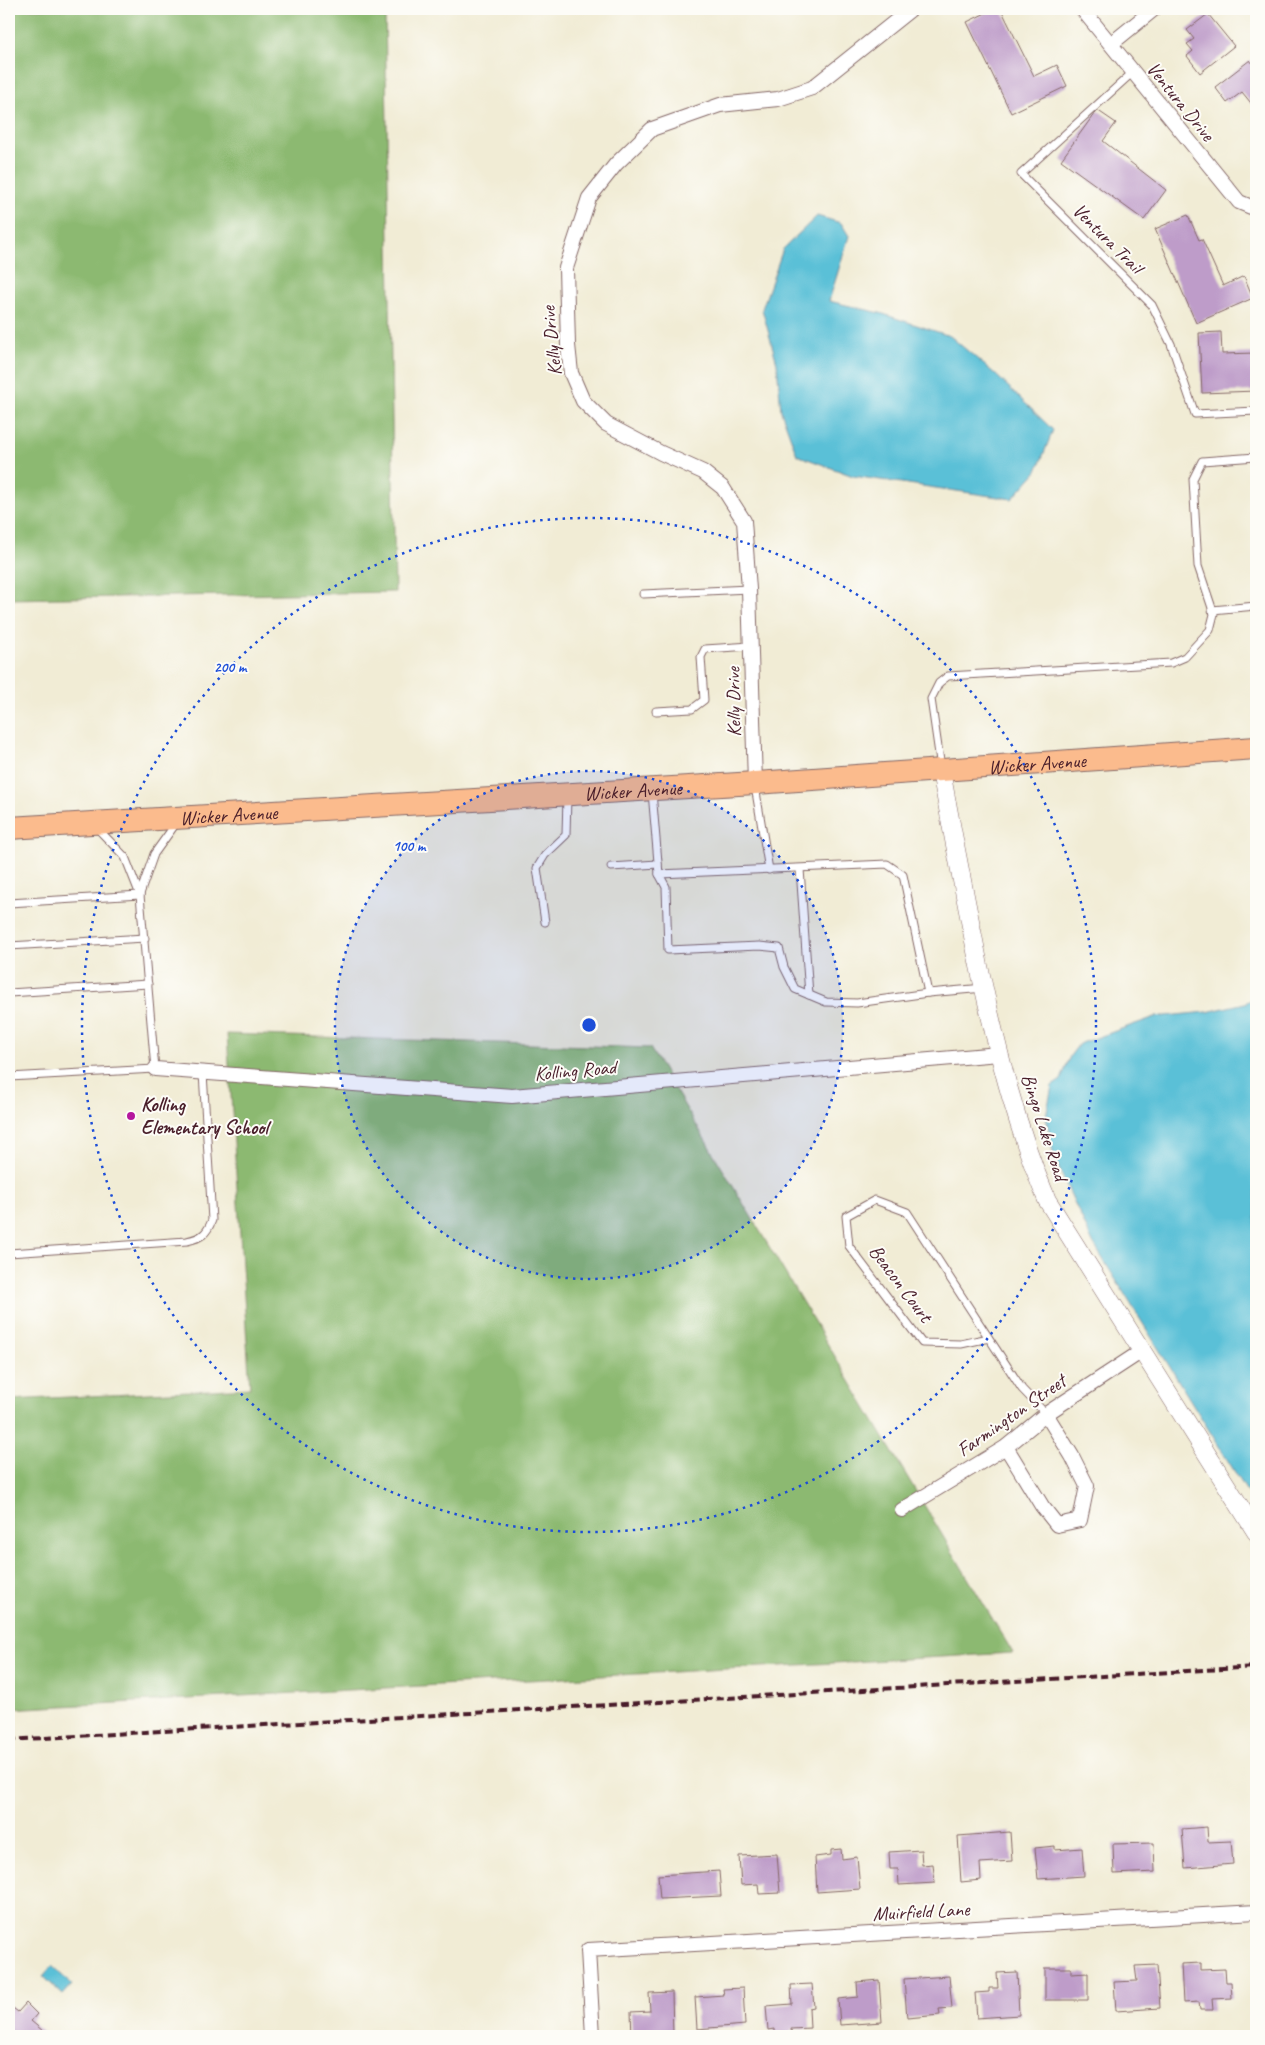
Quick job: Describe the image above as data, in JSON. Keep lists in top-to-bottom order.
{
  "streets": {
    "highway": ["Wicker Avenue"],
    "street": [
      "Ventura Drive",
      "Kelly Drive",
      "Kolling Road",
      "Bingo Lake Road",
      "Beacon Court",
      "Farmington Street",
      "Muirfield Lane"
    ],
    "lane": ["Ventura Trail"]
  },
  "crossings": [
    ["Ventura Drive", "Ventura Trail"],
    ["Kelly Drive", "Wicker Avenue"],
    ["Wicker Avenue", "Bingo Lake Road"],
    ["Kolling Road", "Bingo Lake Road"],
    ["Bingo Lake Road", "Farmington Street"],
    ["Beacon Court", "Farmington Street"]
  ],
  "places": ["Kolling Elementary School"],
  "rings": ["200 m", "100 m"]
}
